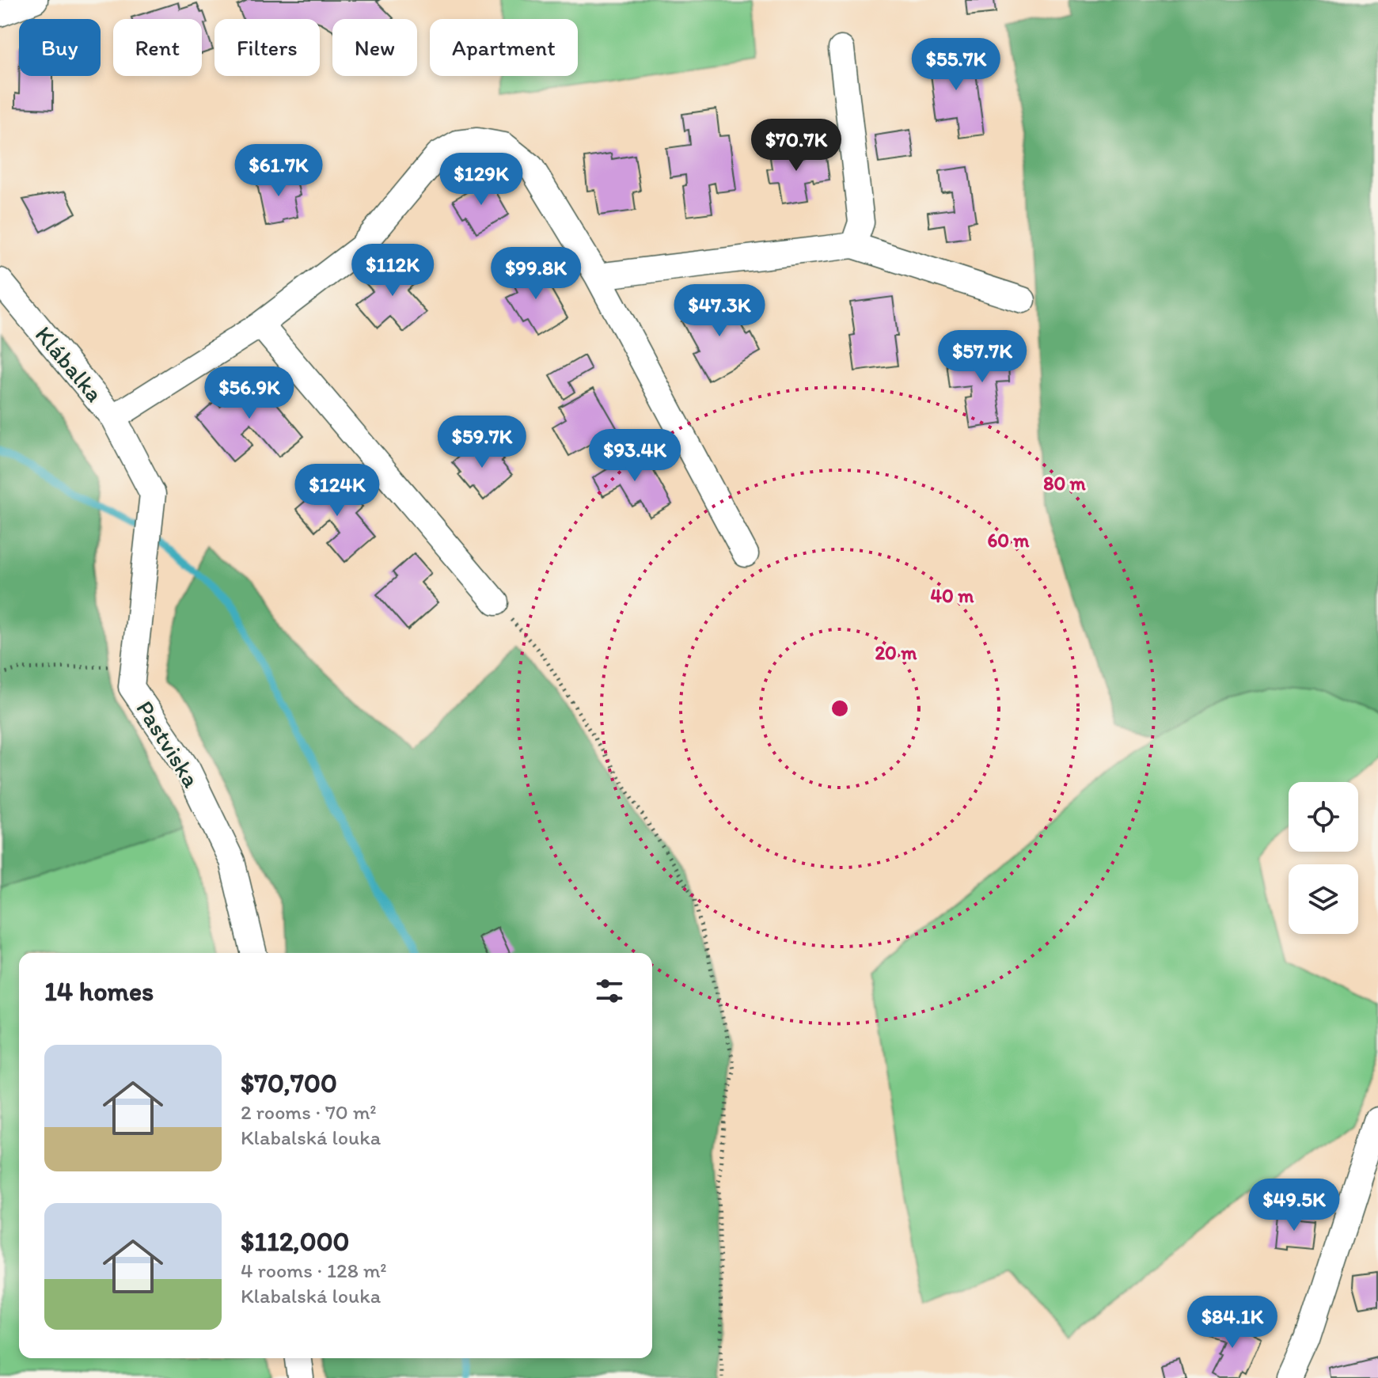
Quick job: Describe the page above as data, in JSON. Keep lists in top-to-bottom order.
{
  "streets": {
    "street": ["Klábalka", "Pastviska"]
  },
  "crossings": [
    ["Klábalka", "Pastviska"]
  ],
  "page": {
    "chip": [
      "Buy",
      "Rent",
      "Filters",
      "New",
      "Apartment"
    ],
    "price": [
      "$55.7K",
      "$70.7K",
      "$61.7K",
      "$129K",
      "$112K",
      "$99.8K",
      "$47.3K",
      "$57.7K",
      "$56.9K",
      "$59.7K",
      "$93.4K",
      "$124K",
      "$49.5K",
      "$84.1K"
    ],
    "heading": "14 homes",
    "list": [
      {
        "name": "$70,700",
        "note": "2 rooms · 70 m² · Klabalská louka"
      },
      {
        "name": "$112,000",
        "note": "4 rooms · 128 m² · Klabalská louka"
      }
    ]
  },
  "rings": [
    "80 m",
    "60 m",
    "40 m",
    "20 m"
  ]
}
